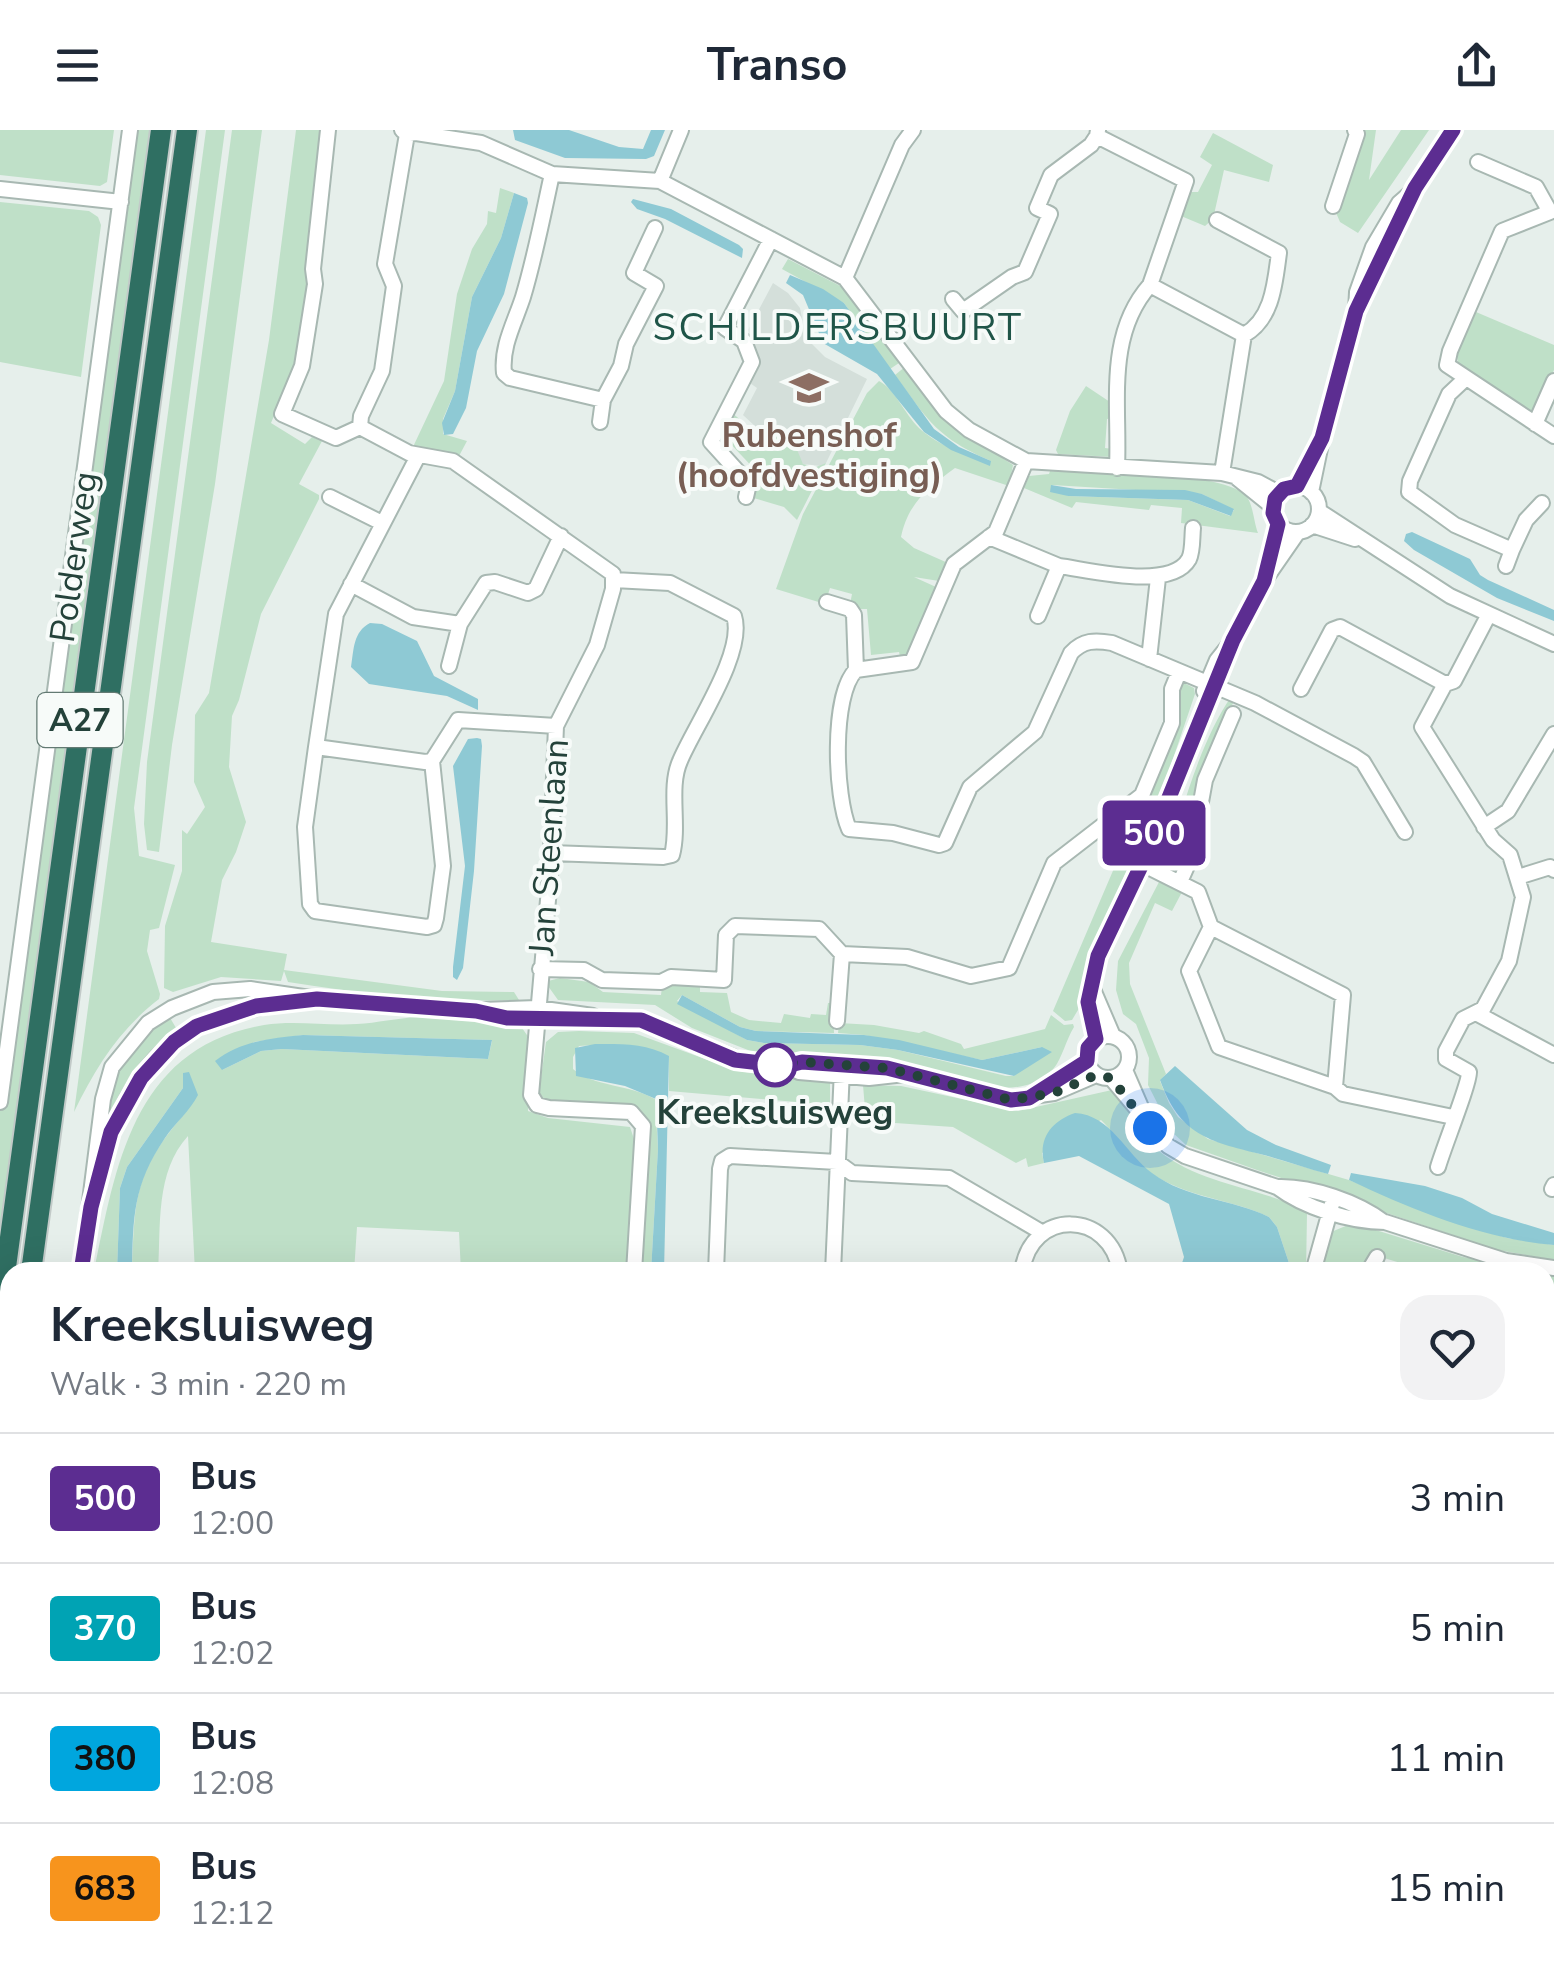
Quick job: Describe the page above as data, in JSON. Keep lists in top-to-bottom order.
{
  "streets": {
    "highway": ["A27"],
    "street": ["Polderweg", "Jan Steenlaan"]
  },
  "districts": ["SCHILDERSBUURT"],
  "places": {
    "school or university": ["Rubenshof (hoofdvestiging)"],
    "other": ["Kreeksluisweg"]
  },
  "lines": ["bus line 500"],
  "page": {
    "header": "Transo",
    "on_map": "500",
    "heading": ["Kreeksluisweg", "Walk · 3 min · 220 m"],
    "list": [
      {
        "mark": "500",
        "name": "Bus",
        "note": "12:00",
        "value": "3 min"
      },
      {
        "mark": "370",
        "name": "Bus",
        "note": "12:02",
        "value": "5 min"
      },
      {
        "mark": "380",
        "name": "Bus",
        "note": "12:08",
        "value": "11 min"
      },
      {
        "mark": "683",
        "name": "Bus",
        "note": "12:12",
        "value": "15 min"
      }
    ]
  }
}
